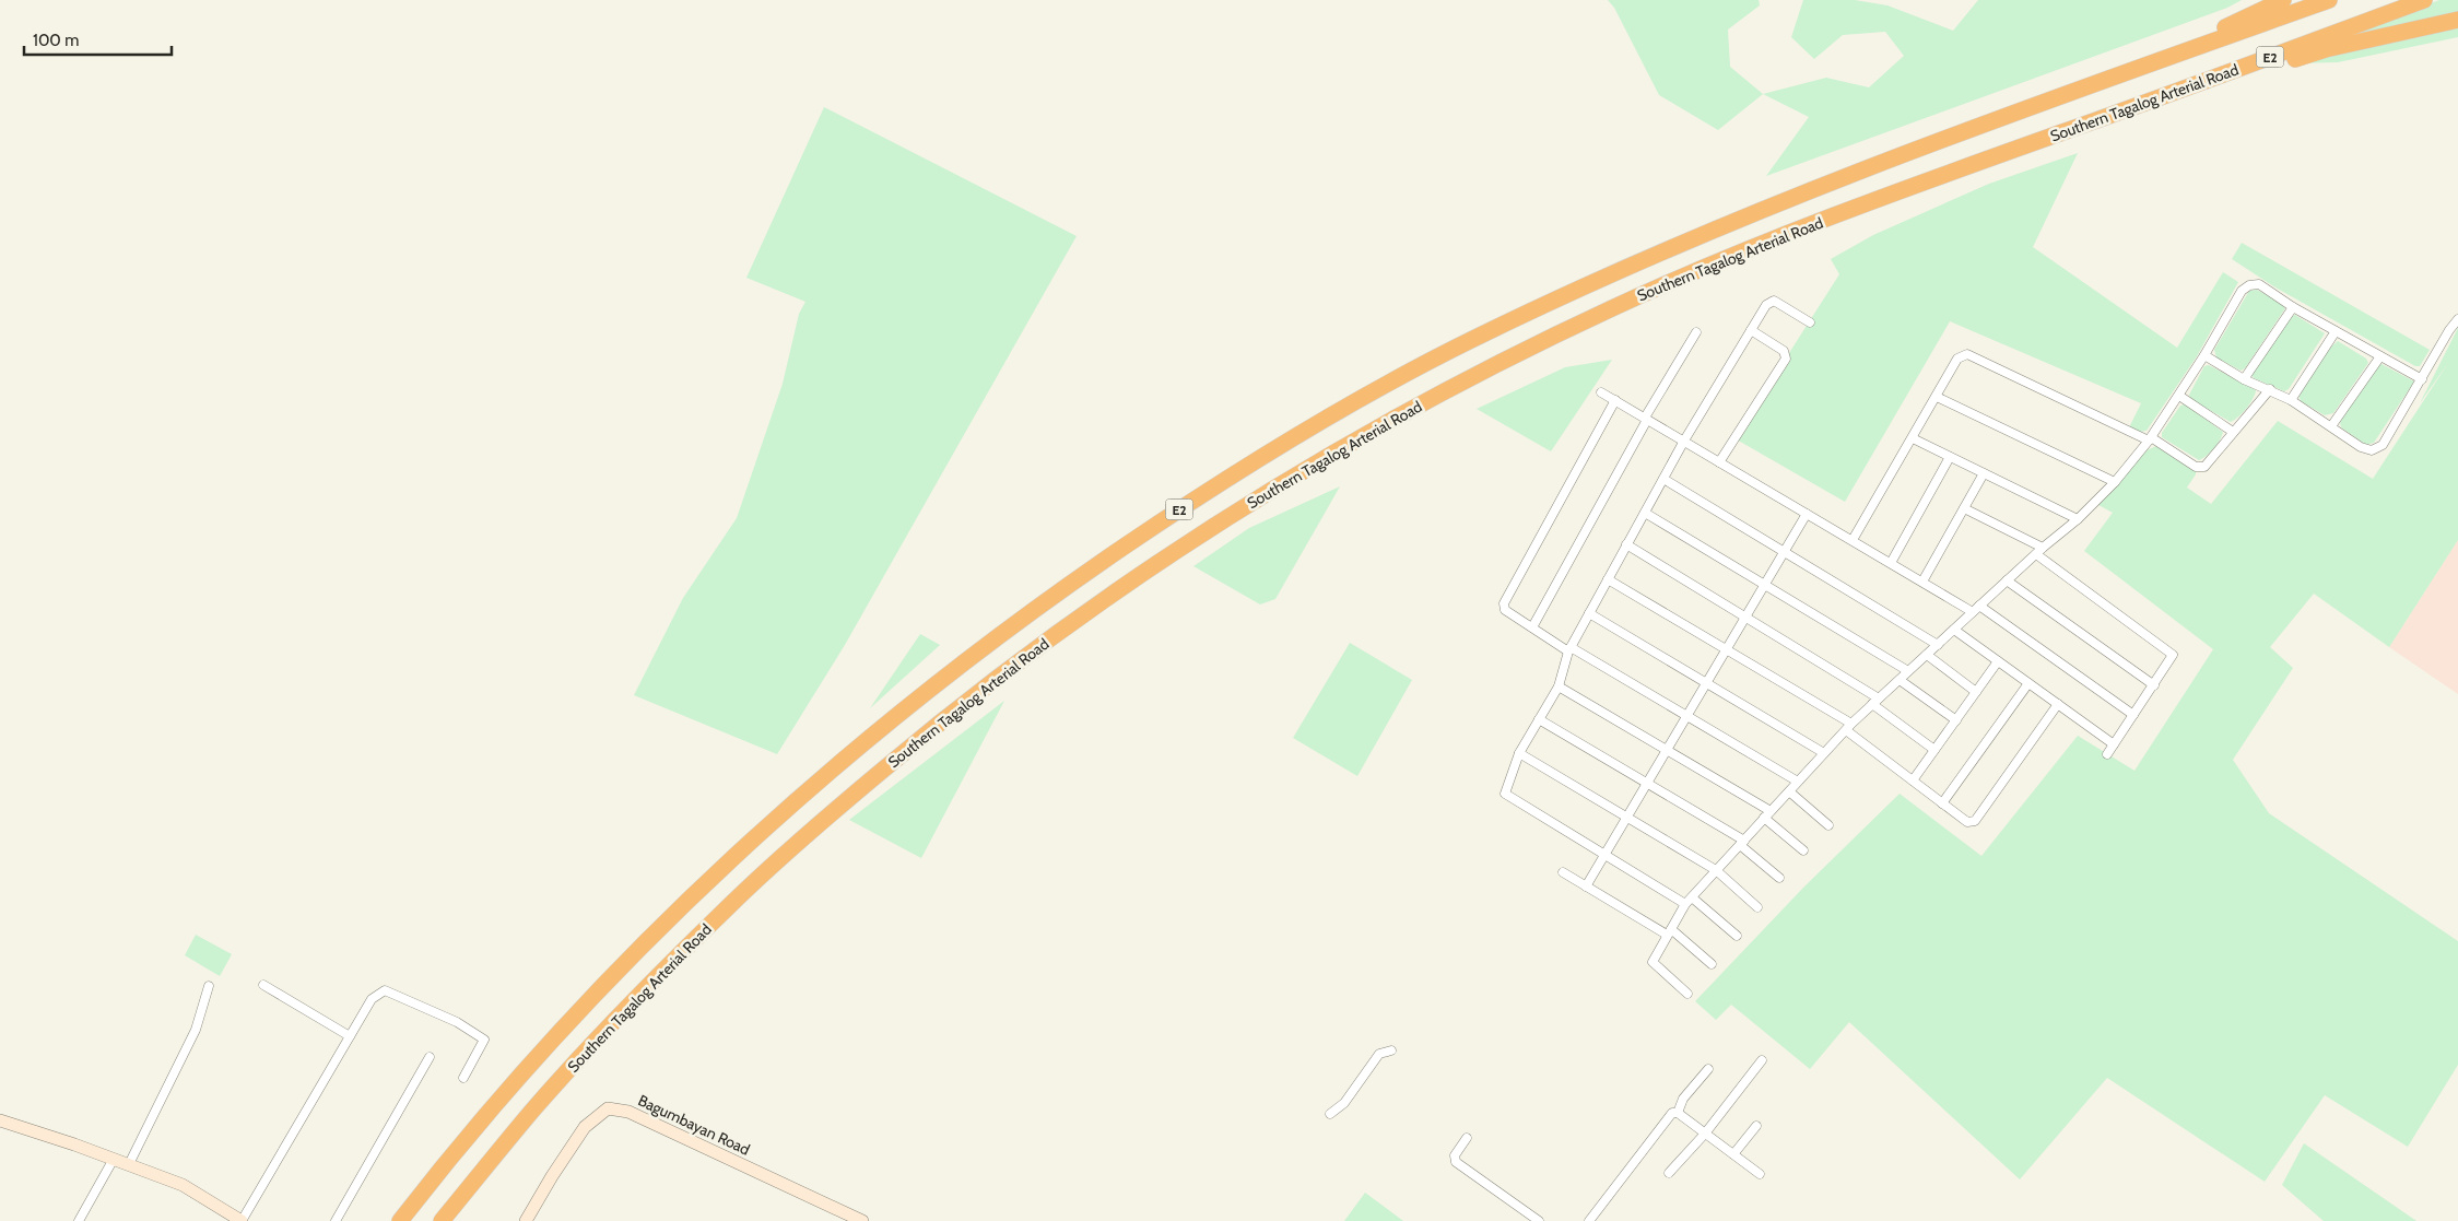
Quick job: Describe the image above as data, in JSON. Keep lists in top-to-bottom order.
{
  "streets": {
    "highway": ["E2", "Southern Tagalog Arterial Road"],
    "street": ["Bagumbayan Road"]
  },
  "scale_bar": "100 m"
}
